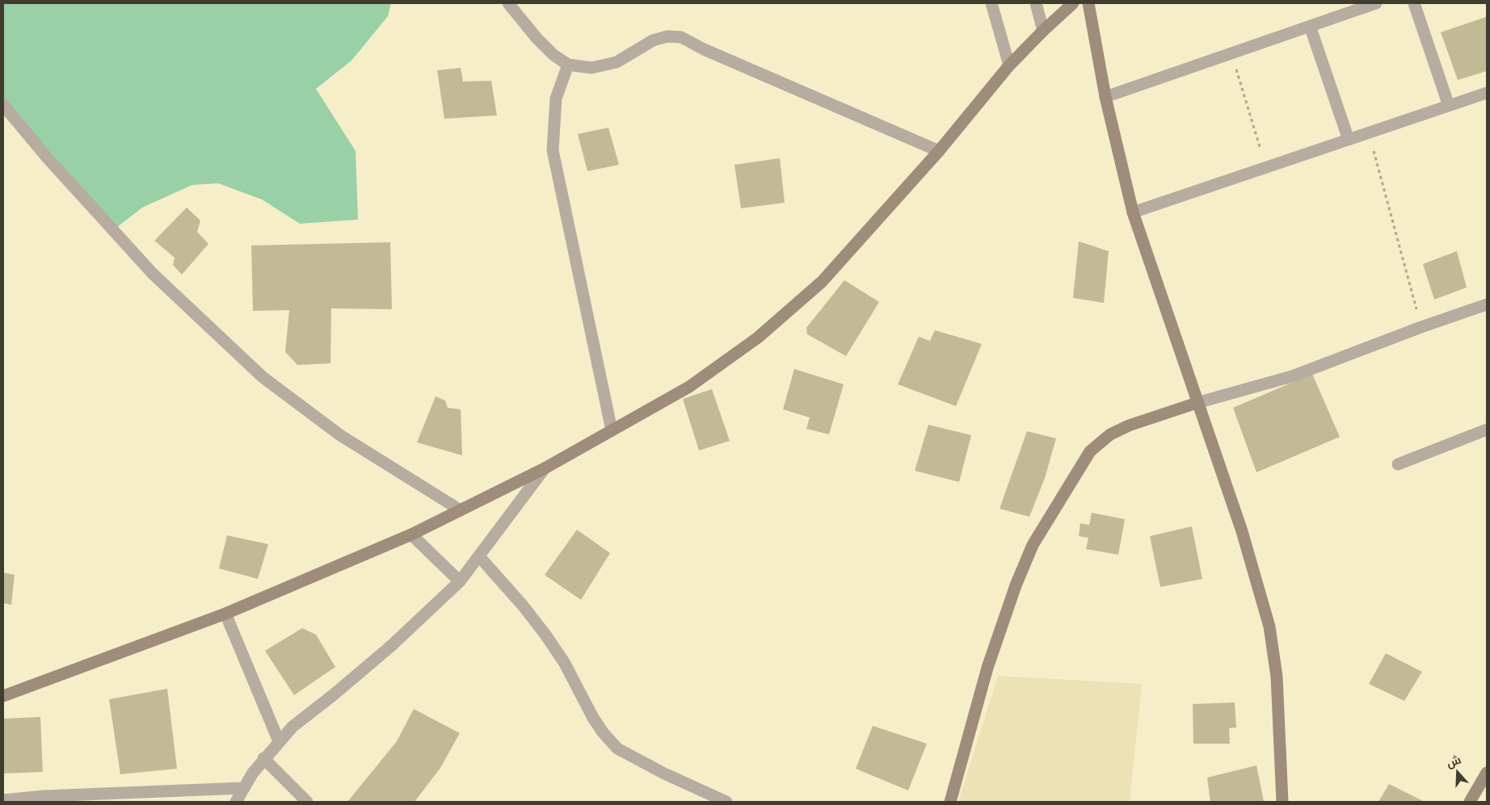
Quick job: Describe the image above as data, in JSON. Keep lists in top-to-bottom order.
{
  "north": "top"
}
